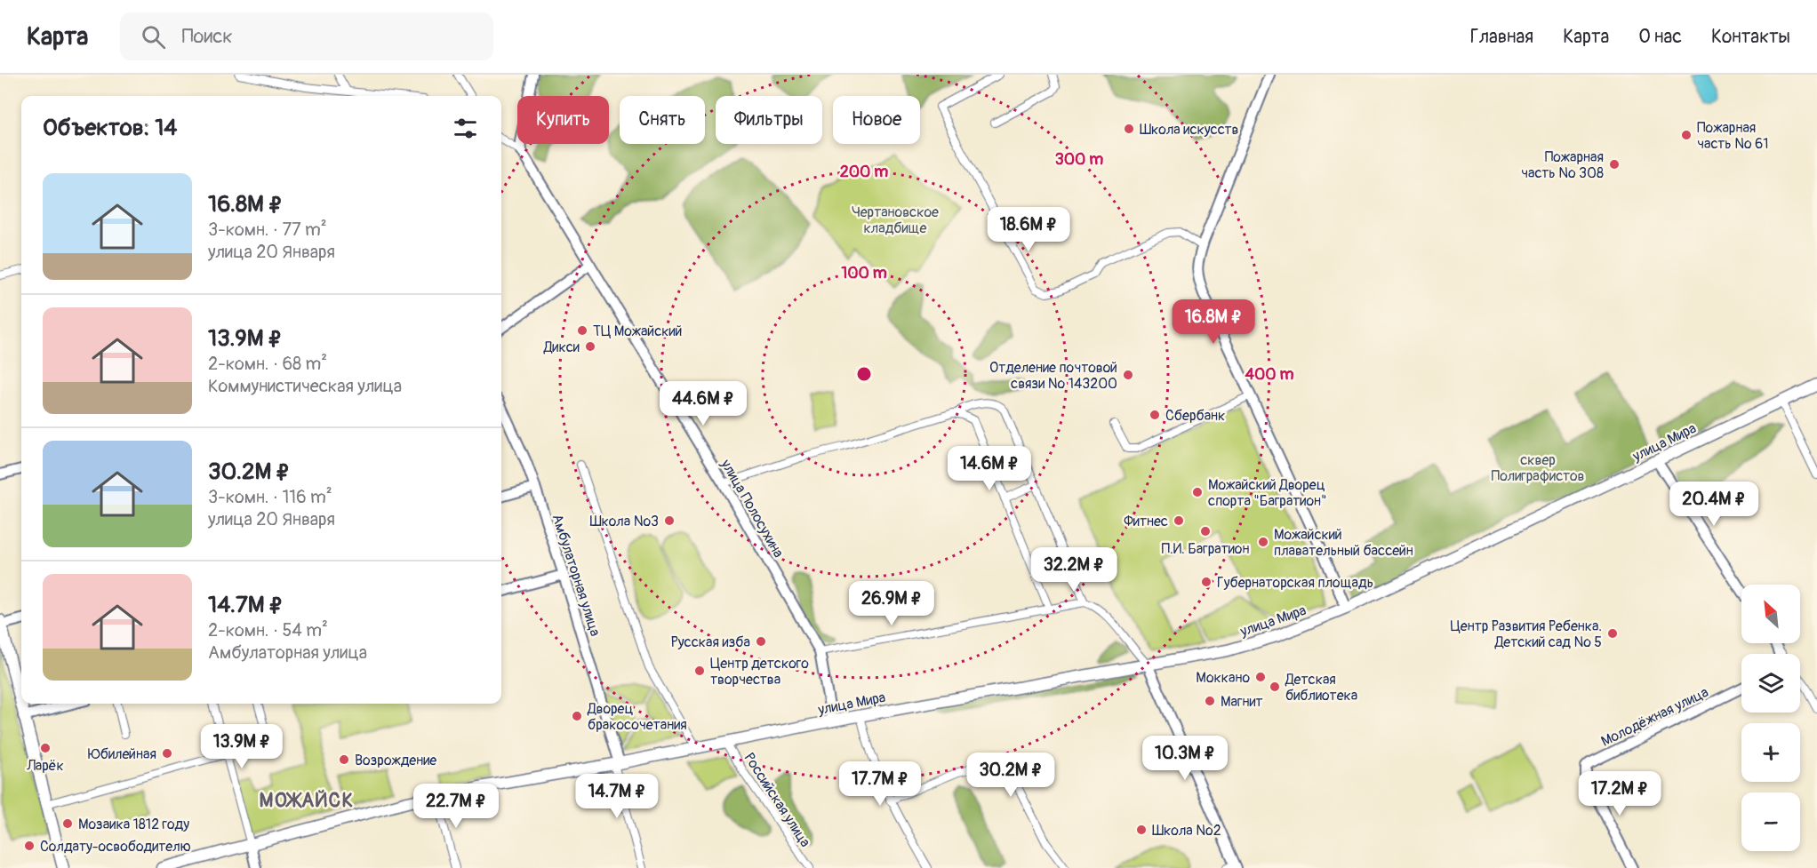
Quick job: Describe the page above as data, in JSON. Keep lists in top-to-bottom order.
{
  "streets": {
    "main road": ["улица Мира"],
    "street": [
      "улица Полосухина",
      "Амбулаторная улица",
      "Молодёжная улица",
      "Российская улица"
    ]
  },
  "crossings": [
    ["улица Мира", "улица Полосухина"],
    ["улица Мира", "Амбулаторная улица"],
    ["улица Мира", "Российская улица"]
  ],
  "districts": ["МОЖАЙСК"],
  "parks": ["Чертановское кладбище", "сквер Полиграфистов"],
  "places": [
    "Школа искусств",
    "Пожарная часть № 61",
    "Пожарная часть № 308",
    "ТЦ Можайский",
    "Дикси",
    "Отделение почтовой связи № 143200",
    "Сбербанк",
    "Можайский Дворец спорта \"Багратион\"",
    "Школа №3",
    "Фитнес",
    "П.И. Багратион",
    "Можайский плавательный бассейн",
    "Губернаторская площадь",
    "Центр Развития Ребенка. Детский сад № 5",
    "Русская изба",
    "Центр детского творчества",
    "Моккано",
    "Детская библиотека",
    "Магнит",
    "Дворец бракосочетания",
    "Ларёк",
    "Юбилейная",
    "Возрождение",
    "Мозаика 1812 году",
    "Школа №2",
    "Солдату-освободителю"
  ],
  "north": "top left",
  "page": {
    "header": "Карта",
    "search": "Поиск",
    "nav": [
      "Главная",
      "Карта",
      "О нас",
      "Контакты"
    ],
    "chip": [
      "Купить",
      "Снять",
      "Фильтры",
      "Новое"
    ],
    "heading": "Объектов: 14",
    "list": [
      {
        "name": "16.8M ₽",
        "note": "3-комн. · 77 m² · улица 20 Января"
      },
      {
        "name": "13.9M ₽",
        "note": "2-комн. · 68 m² · Коммунистическая улица"
      },
      {
        "name": "30.2M ₽",
        "note": "3-комн. · 116 m² · улица 20 Января"
      },
      {
        "name": "14.7M ₽",
        "note": "2-комн. · 54 m² · Амбулаторная улица"
      }
    ],
    "price": [
      "18.6M ₽",
      "16.8M ₽",
      "44.6M ₽",
      "14.6M ₽",
      "20.4M ₽",
      "32.2M ₽",
      "26.9M ₽",
      "13.9M ₽",
      "10.3M ₽",
      "30.2M ₽",
      "17.7M ₽",
      "17.2M ₽",
      "14.7M ₽",
      "22.7M ₽"
    ],
    "map_buttons": ["+", "−"]
  },
  "rings": [
    "300 m",
    "200 m",
    "100 m",
    "400 m"
  ]
}
